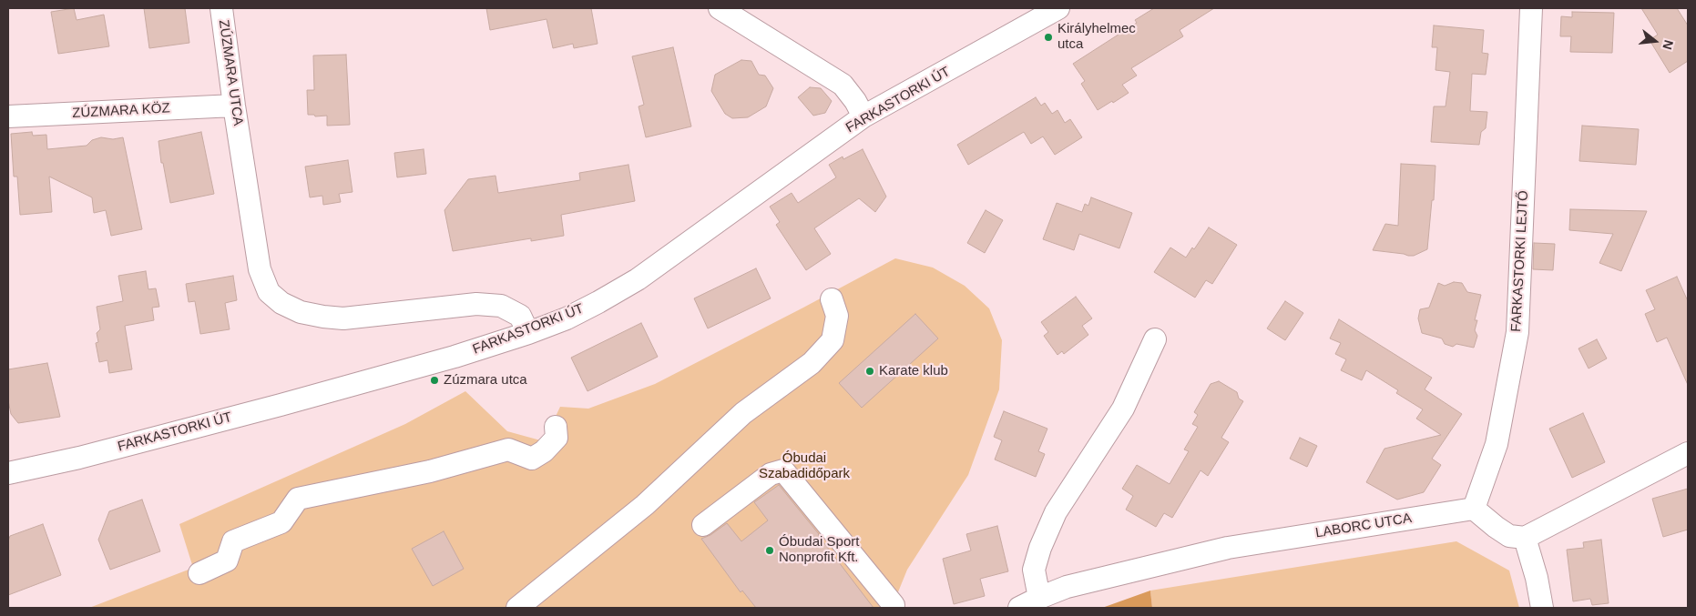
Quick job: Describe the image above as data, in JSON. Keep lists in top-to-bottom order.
{
  "streets": {
    "street": [
      "ZÚZMARA UTCA",
      "FARKASTORKI ÚT",
      "ZÚZMARA KÖZ",
      "FARKASTORKI LEJTŐ",
      "LABORC UTCA"
    ]
  },
  "crossings": [
    ["ZÚZMARA UTCA", "FARKASTORKI ÚT"],
    ["ZÚZMARA UTCA", "ZÚZMARA KÖZ"],
    ["FARKASTORKI LEJTŐ", "LABORC UTCA"]
  ],
  "parks": ["Óbudai Szabadidőpark"],
  "places": [
    "Királyhelmec utca",
    "Karate klub",
    "Zúzmara utca",
    "Óbudai Sport Nonprofit Kft."
  ],
  "north": "right"
}
